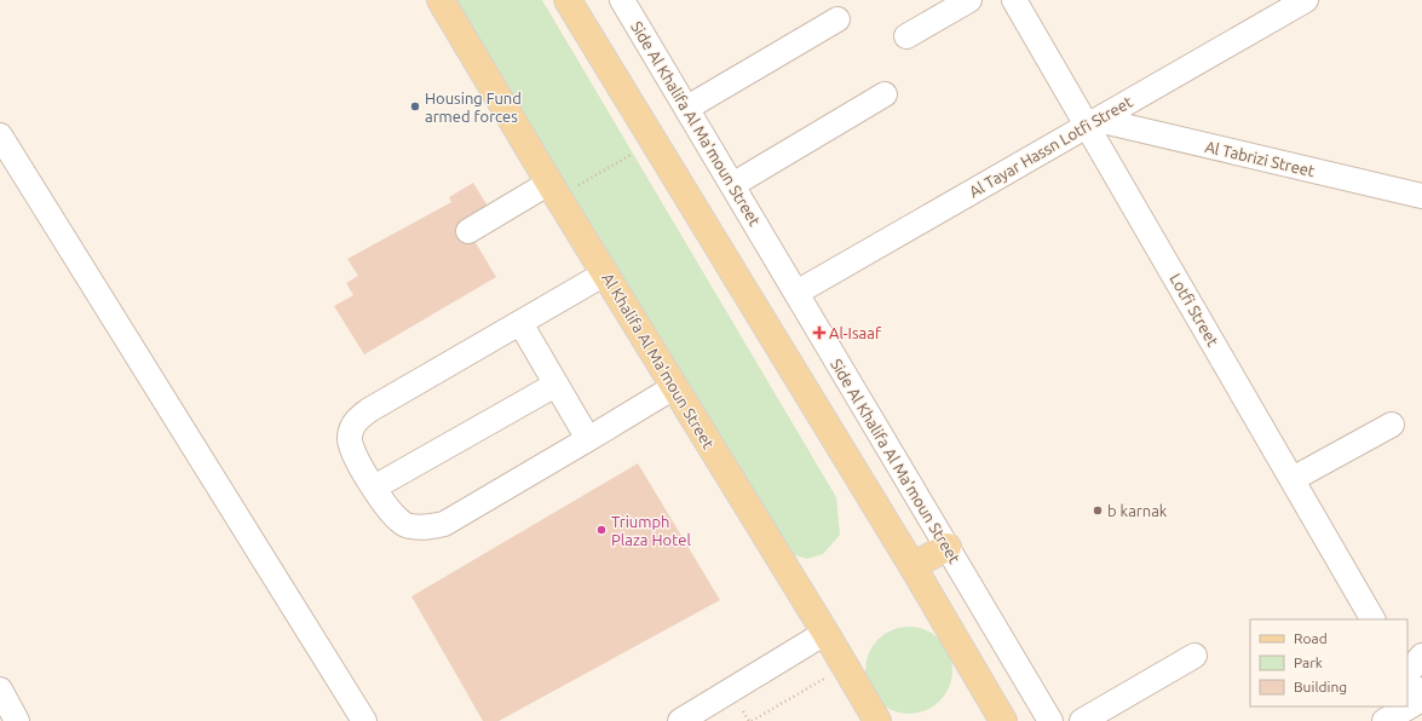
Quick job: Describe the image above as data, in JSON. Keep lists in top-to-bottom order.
{
  "streets": {
    "main road": ["Al Khalifa Al Ma'moun Street"],
    "street": [
      "Side Al Khalifa Al Ma'moun Street",
      "Al Tayar Hassn Lotfi Street",
      "Al Tabrizi Street",
      "Lotfi Street"
    ]
  },
  "crossings": [
    ["Side Al Khalifa Al Ma'moun Street", "Al Tayar Hassn Lotfi Street"],
    ["Al Tayar Hassn Lotfi Street", "Al Tabrizi Street"],
    ["Al Tayar Hassn Lotfi Street", "Lotfi Street"],
    ["Al Tabrizi Street", "Lotfi Street"]
  ],
  "places": {
    "other": ["Housing Fund armed forces", "b karnak", "Triumph Plaza Hotel"],
    "health": ["Al-Isaaf"]
  },
  "legend": ["Road", "Park", "Building"]
}
